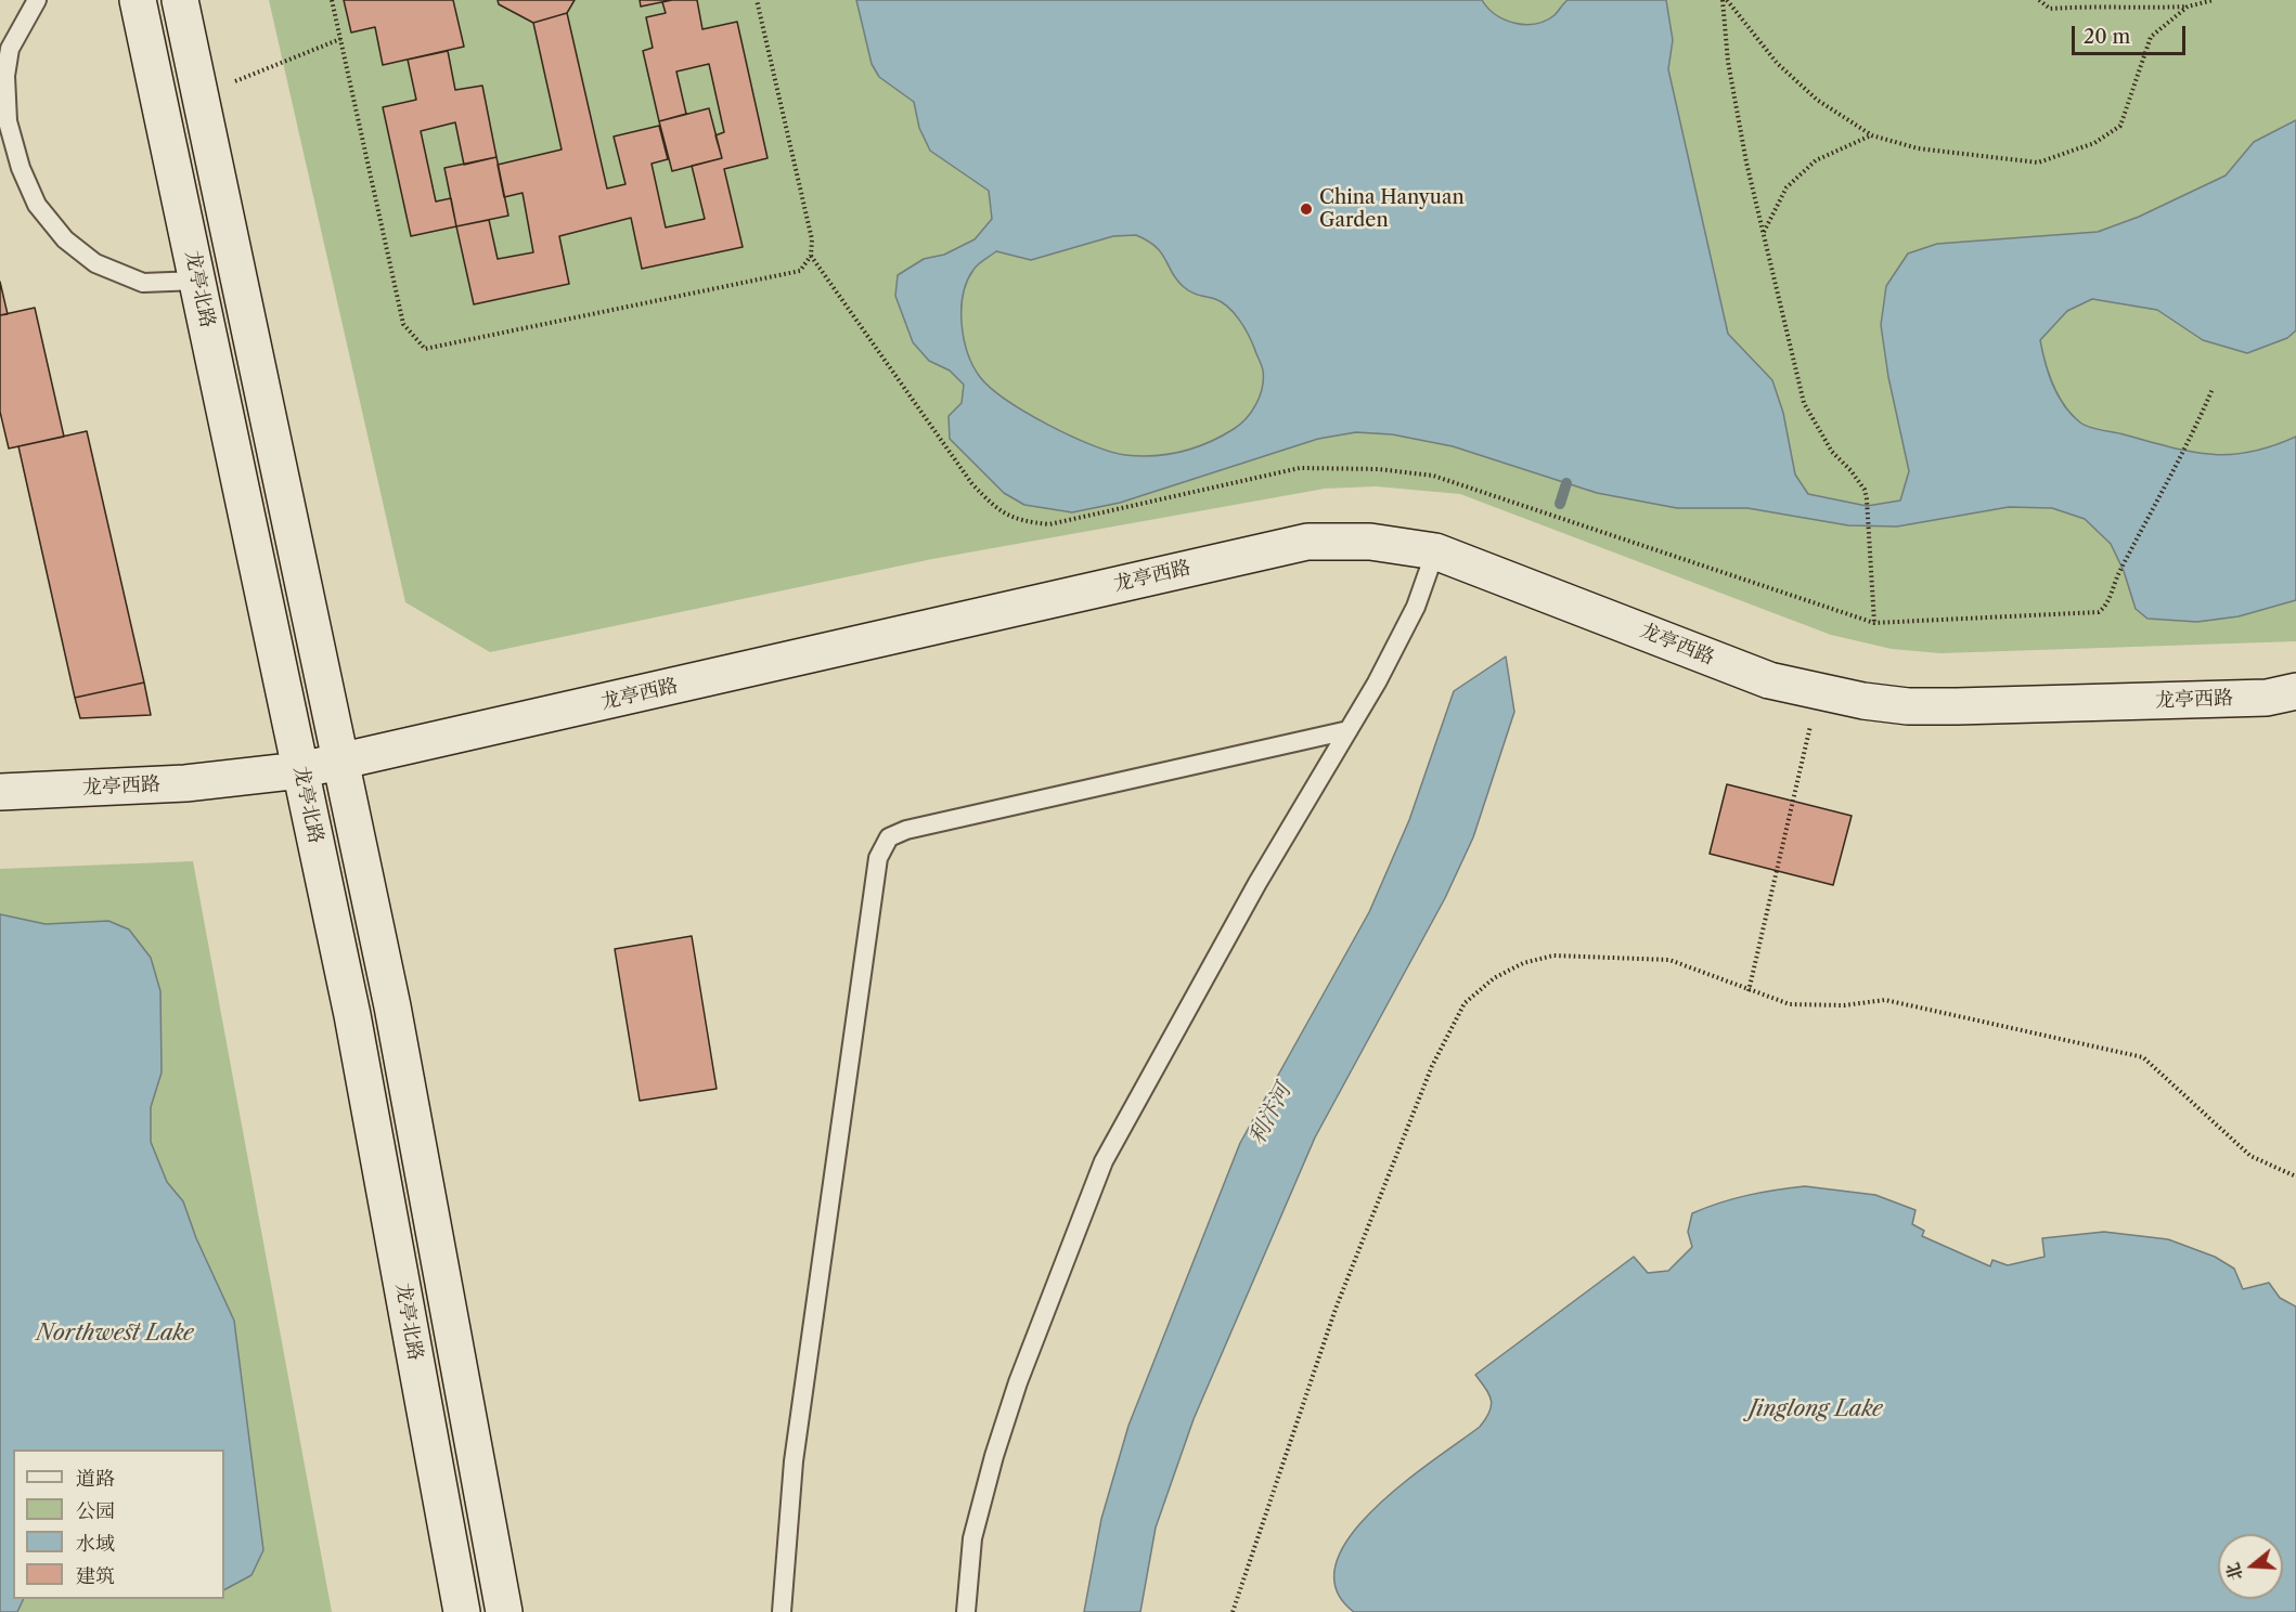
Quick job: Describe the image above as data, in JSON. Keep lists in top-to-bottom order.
{
  "streets": {
    "main road": ["龙亭北路", "龙亭西路"]
  },
  "crossings": [
    ["龙亭北路", "龙亭西路"]
  ],
  "water": ["利汴河", "Northwest Lake", "Jinglong Lake"],
  "places": ["China Hanyuan Garden"],
  "legend": [
    "道路",
    "公园",
    "水域",
    "建筑"
  ],
  "scale_bar": "20 m",
  "north": "left"
}
